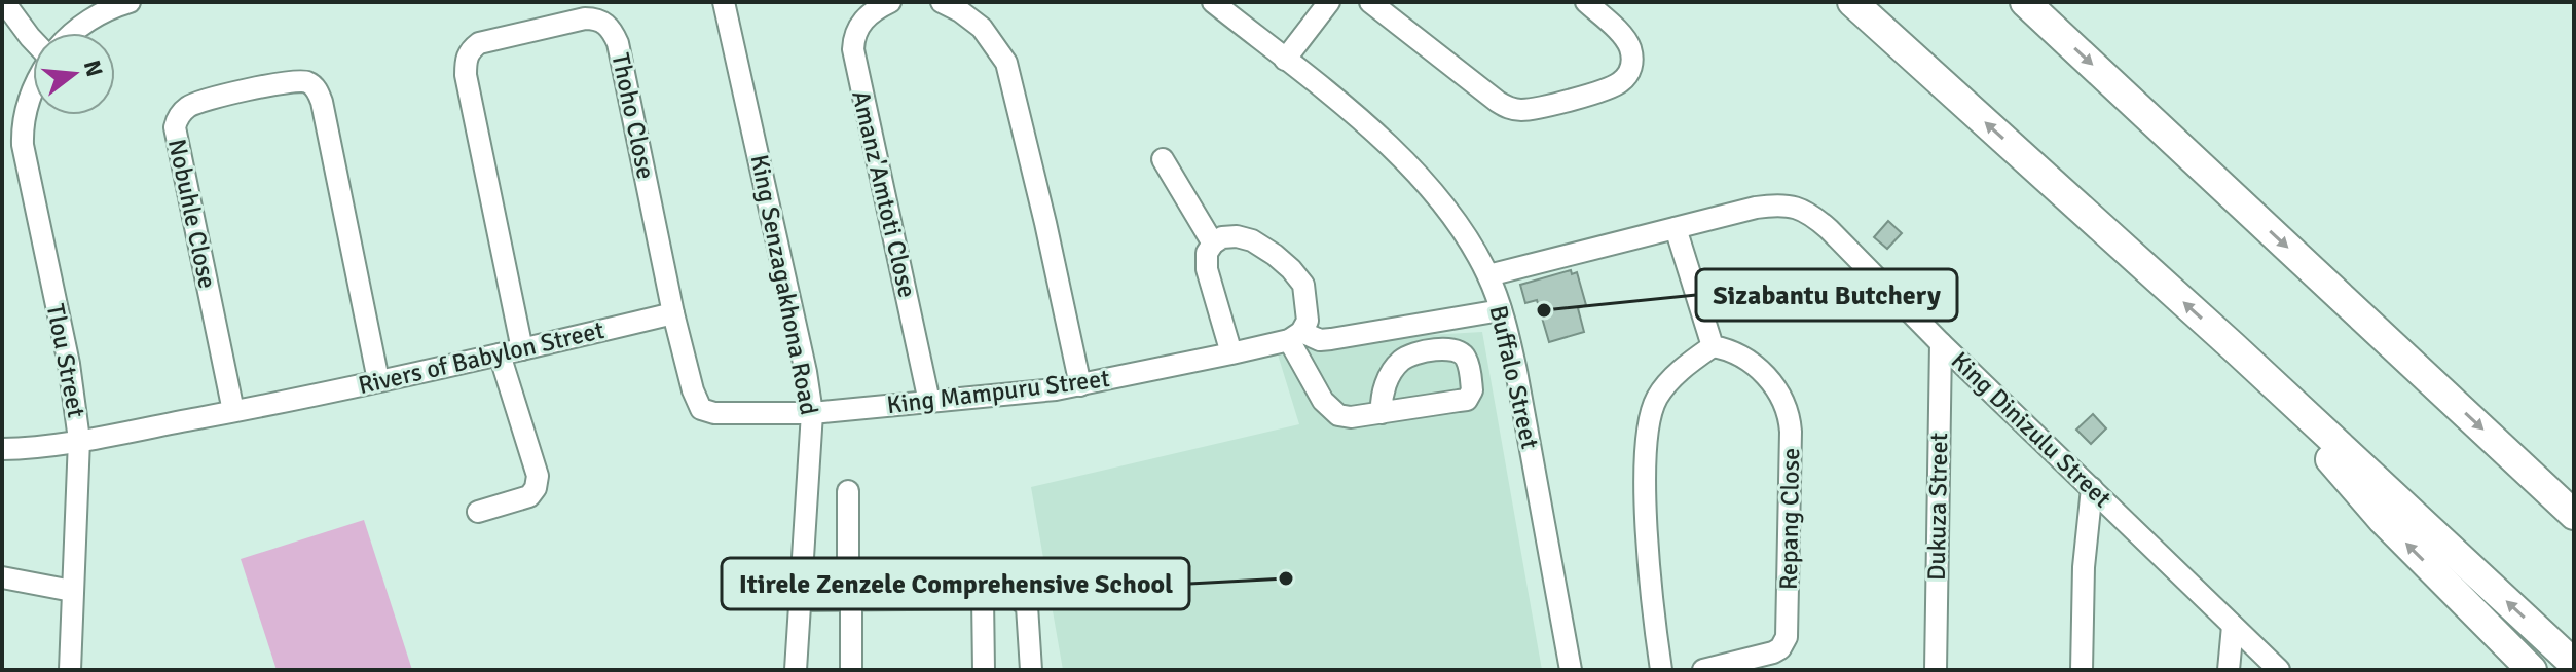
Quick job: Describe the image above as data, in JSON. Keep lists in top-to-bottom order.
{
  "streets": {
    "street": [
      "Thoho Close",
      "Amanz'Amtoti Close",
      "Nobuhle Close",
      "King Senzagakhona Road",
      "Rivers of Babylon Street",
      "Tlou Street",
      "Buffalo Street",
      "King Mampuru Street",
      "King Dinizulu Street",
      "Dukuza Street",
      "Repang Close"
    ]
  },
  "crossings": [
    ["Thoho Close", "Rivers of Babylon Street"],
    ["Amanz'Amtoti Close", "King Mampuru Street"],
    ["Nobuhle Close", "Rivers of Babylon Street"],
    ["King Senzagakhona Road", "King Mampuru Street"],
    ["Rivers of Babylon Street", "Tlou Street"],
    ["Buffalo Street", "King Mampuru Street"],
    ["Buffalo Street", "King Dinizulu Street"],
    ["King Dinizulu Street", "Dukuza Street"]
  ],
  "places": ["Sizabantu Butchery", "Itirele Zenzele Comprehensive School"],
  "north": "right"
}
